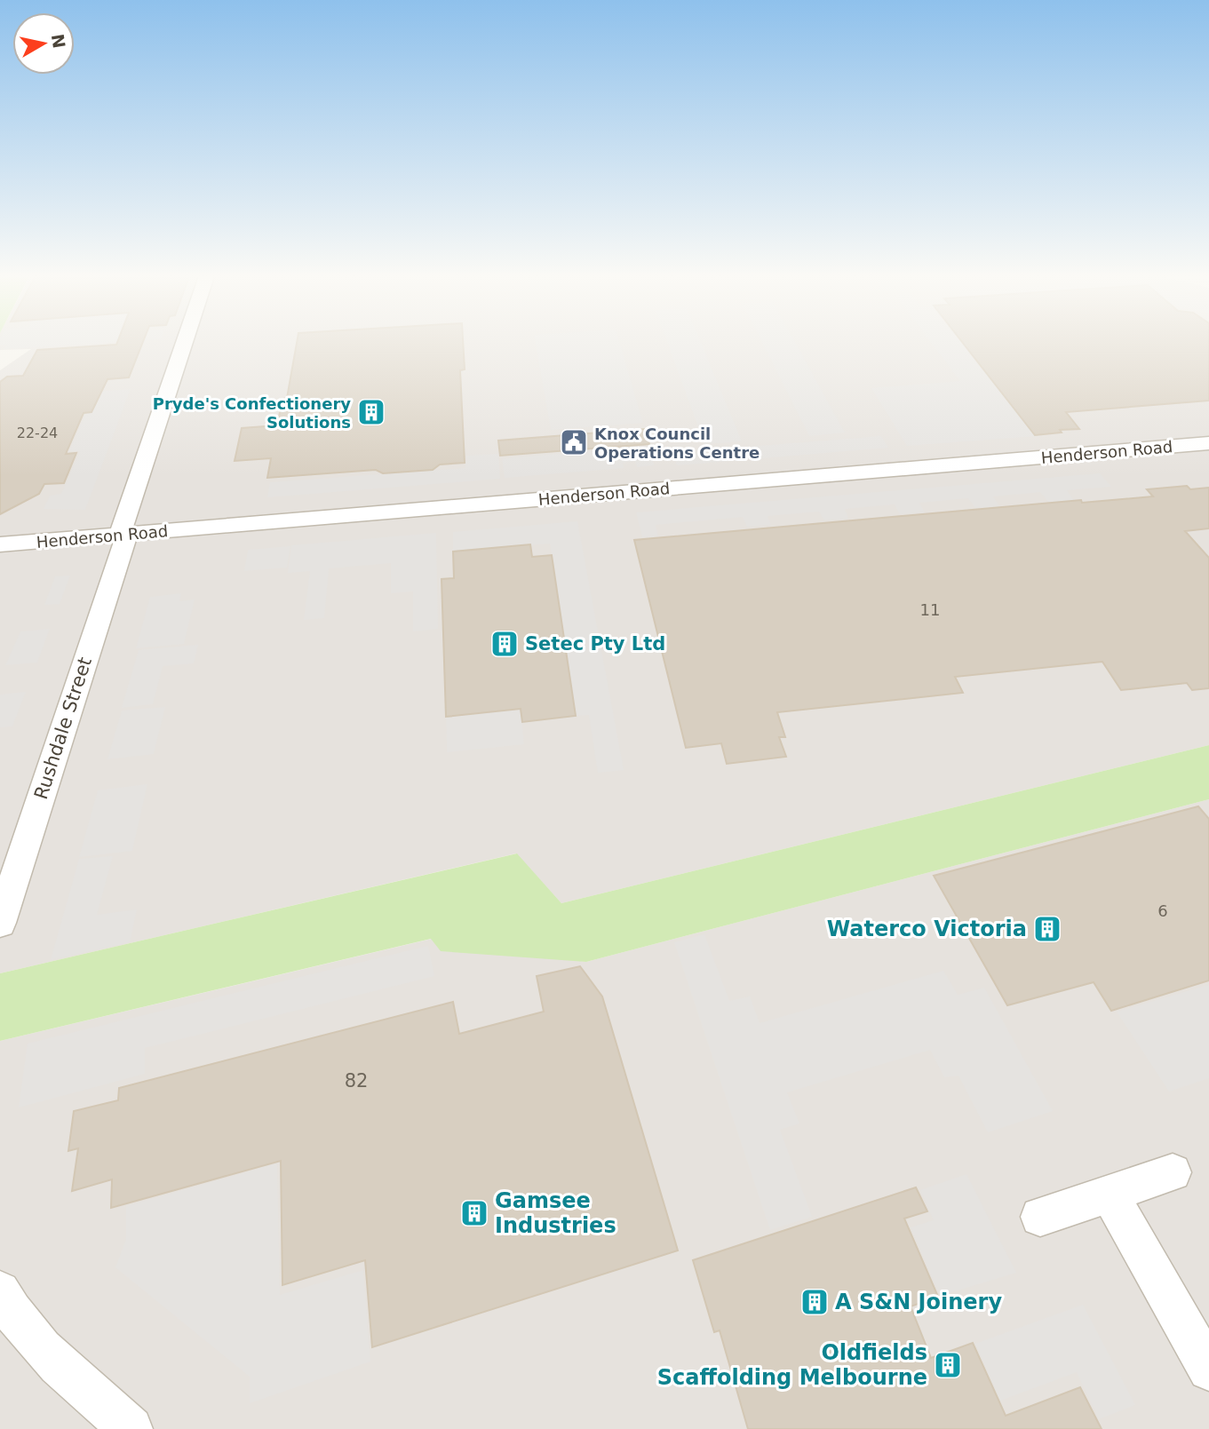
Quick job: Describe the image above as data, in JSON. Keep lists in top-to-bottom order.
{
  "streets": {
    "street": ["Henderson Road", "Rushdale Street"]
  },
  "crossings": [
    ["Henderson Road", "Rushdale Street"]
  ],
  "places": {
    "building": [
      "Pryde's Confectionery Solutions",
      "Setec Pty Ltd",
      "Waterco Victoria",
      "Gamsee Industries",
      "A S&N Joinery",
      "Oldfields Scaffolding Melbourne"
    ],
    "public building": ["Knox Council Operations Centre"]
  },
  "house_numbers": [
    "22-24",
    "11",
    "6",
    "82"
  ],
  "north": "right"
}
